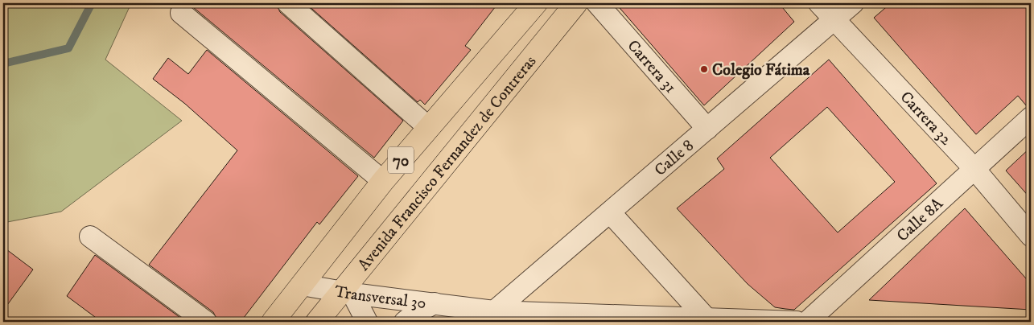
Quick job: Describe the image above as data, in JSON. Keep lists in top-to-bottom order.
{
  "streets": {
    "main road": ["70", "Avenida Francisco Fernandez de Contreras"],
    "street": [
      "Carrera 31",
      "Carrera 32",
      "Calle 8",
      "Calle 8A",
      "Transversal 30"
    ]
  },
  "crossings": [
    ["Carrera 31", "Calle 8"],
    ["Carrera 32", "Calle 8"],
    ["Carrera 32", "Calle 8A"],
    ["Calle 8", "Transversal 30"],
    ["Avenida Francisco Fernandez de Contreras", "Transversal 30"]
  ],
  "places": ["Colegio Fátima"]
}
